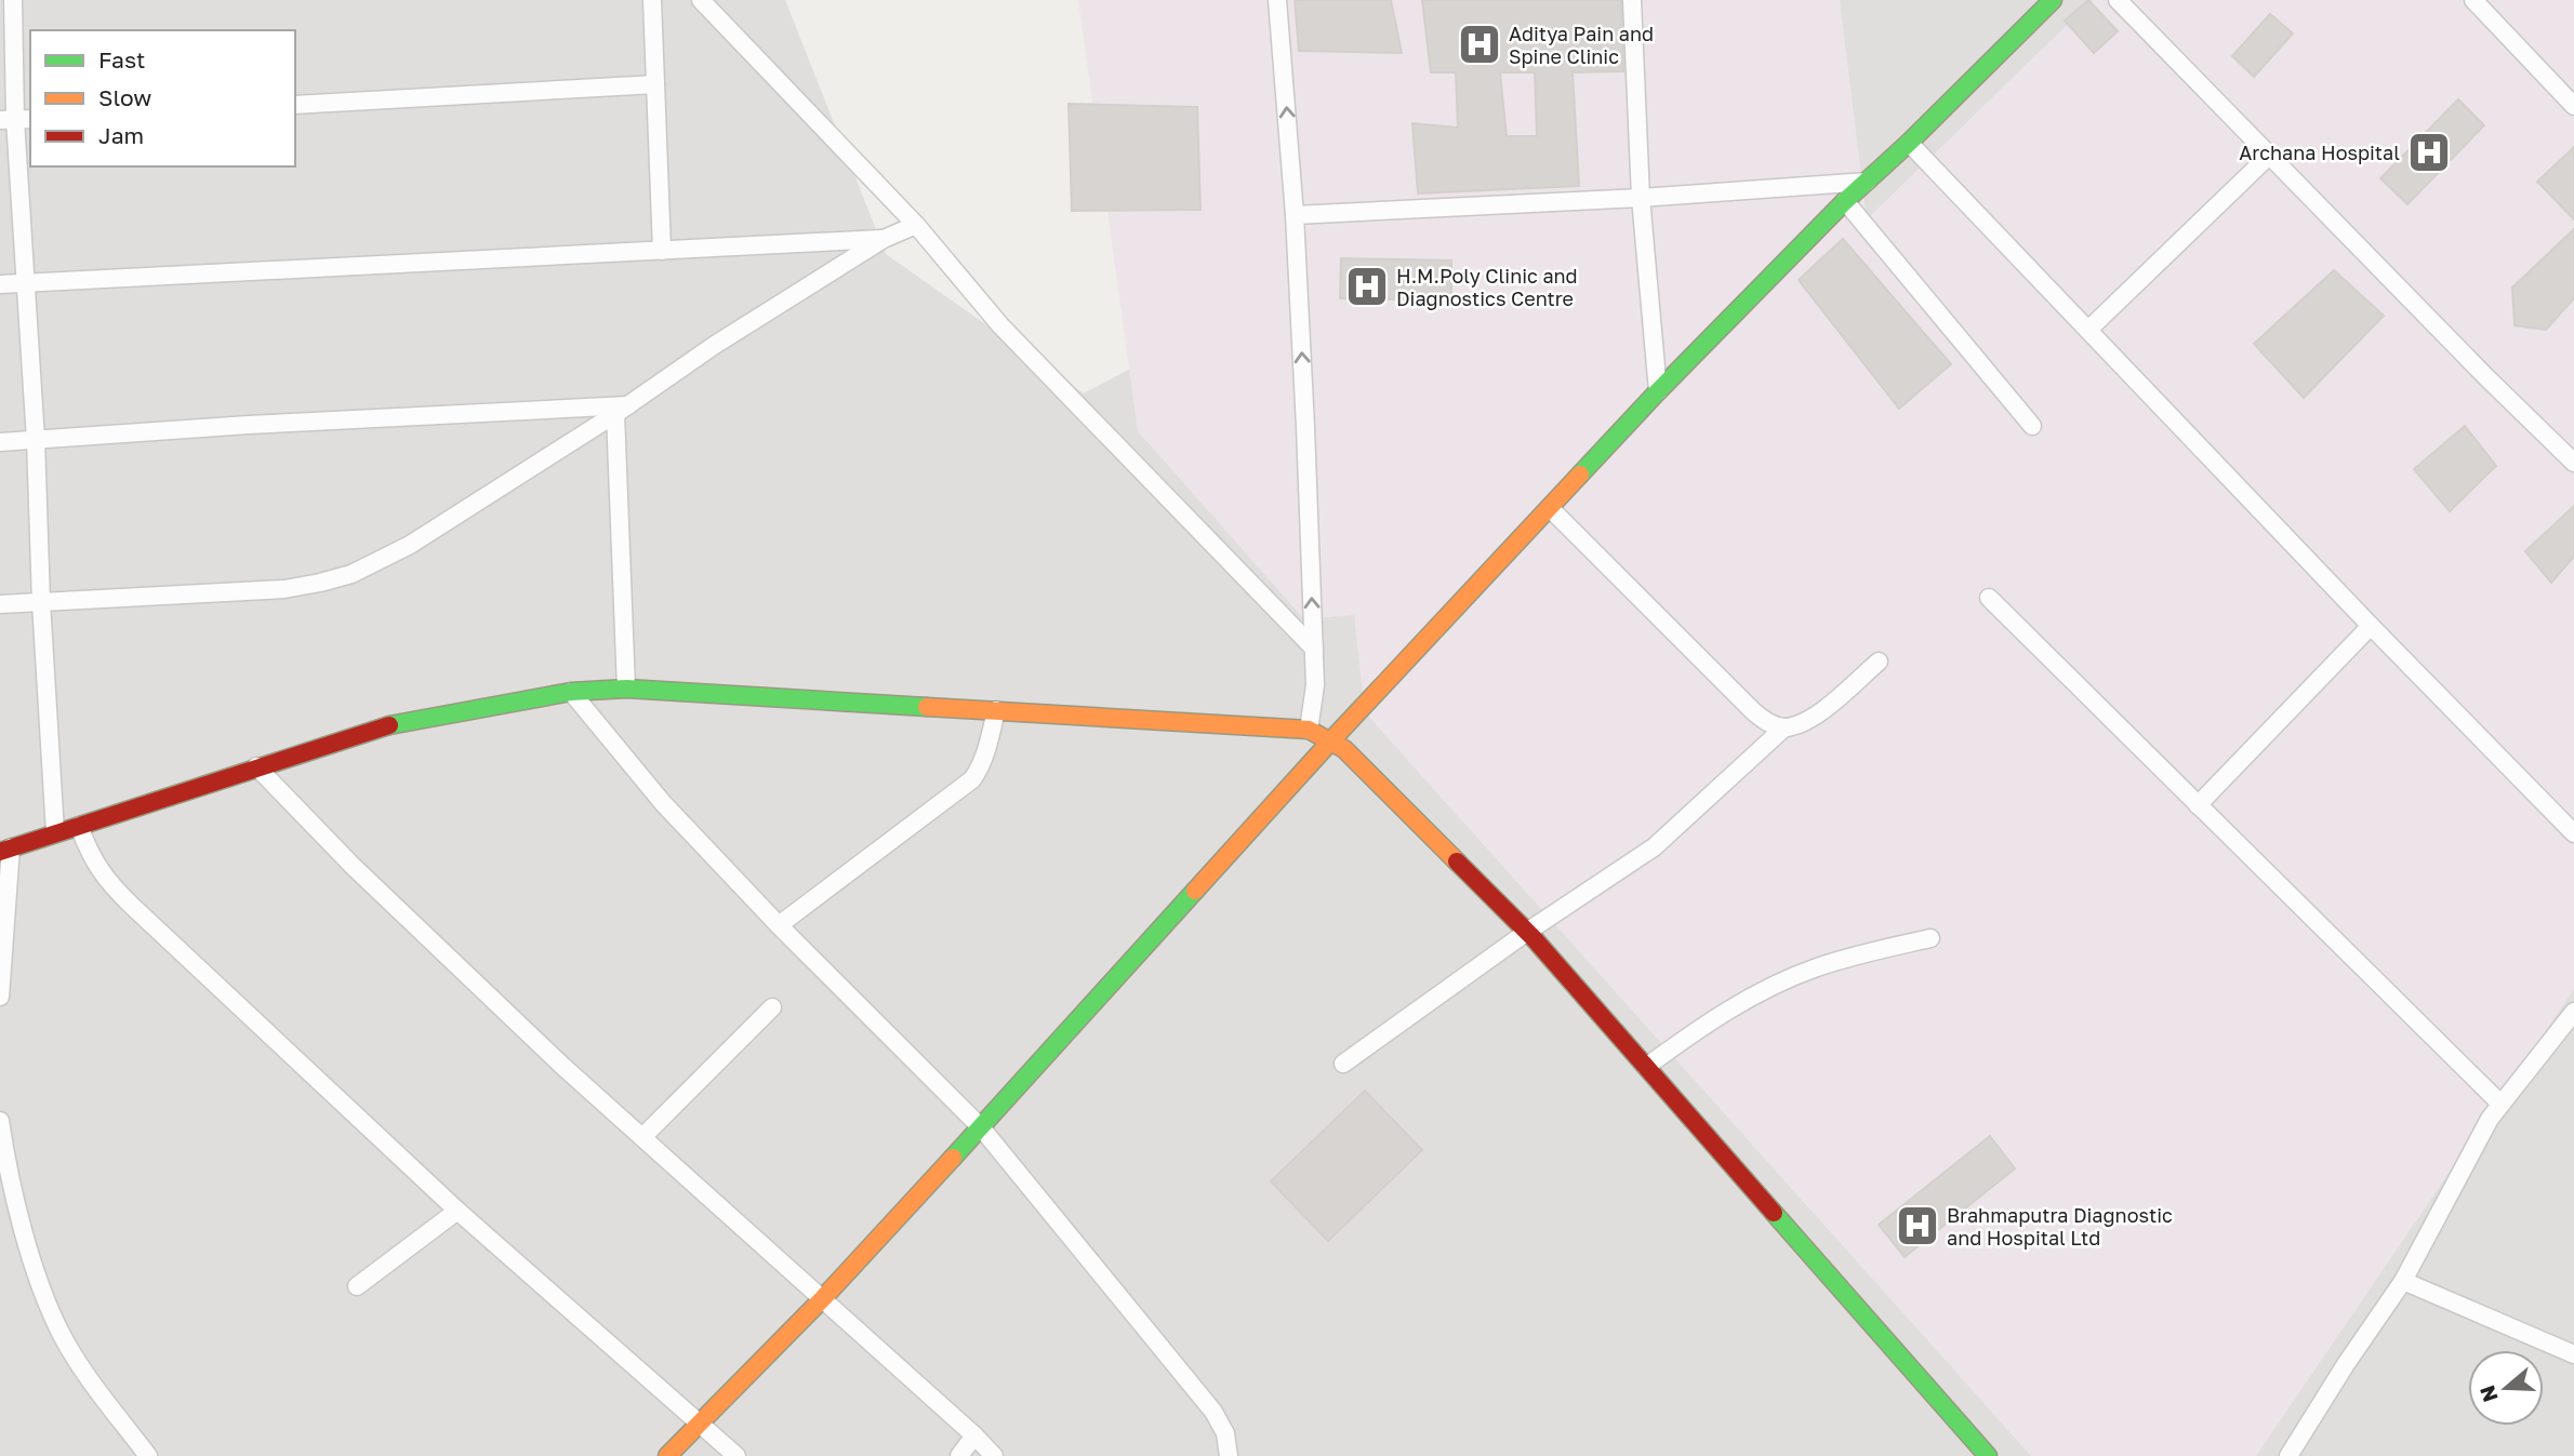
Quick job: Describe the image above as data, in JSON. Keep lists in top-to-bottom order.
{
  "places": {
    "hospital": [
      "Aditya Pain and Spine Clinic",
      "Archana Hospital",
      "H.M.Poly Clinic and Diagnostics Centre",
      "Brahmaputra Diagnostic and Hospital Ltd"
    ]
  },
  "legend": ["Fast", "Slow", "Jam"],
  "north": "left"
}
